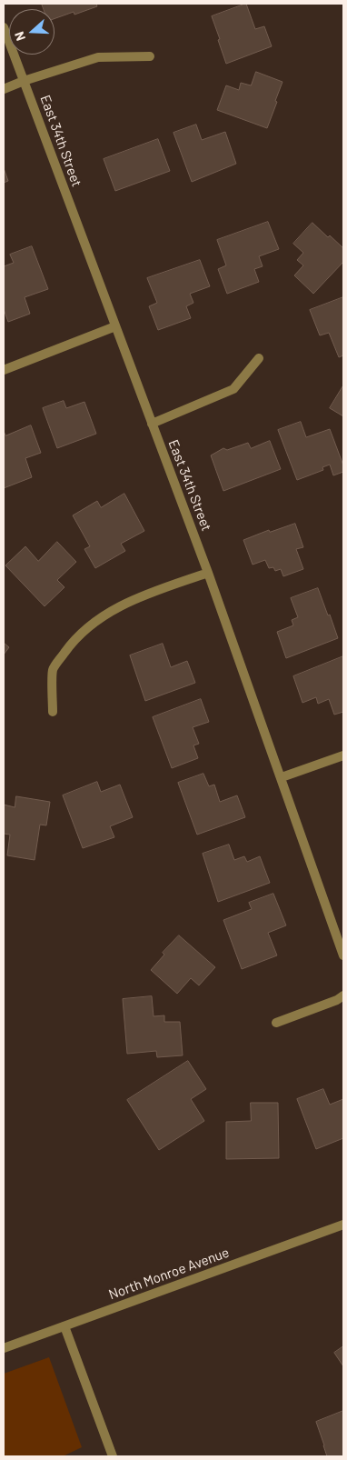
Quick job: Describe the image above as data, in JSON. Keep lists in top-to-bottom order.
{
  "streets": {
    "street": ["East 34th Street", "North Monroe Avenue"]
  },
  "north": "left"
}
